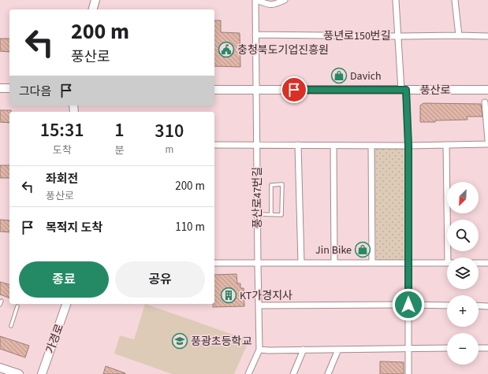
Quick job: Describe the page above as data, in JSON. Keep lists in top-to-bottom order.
{
  "streets": {
    "street": [
      "풍년로150번길",
      "풍산로",
      "풍산로47번길",
      "가경로"
    ]
  },
  "crossings": [
    ["풍년로150번길", "풍산로47번길"],
    ["풍산로", "풍산로47번길"]
  ],
  "places": {
    "public building": ["충청북도기업진흥원"],
    "shop": ["Davich", "Jin Bike"],
    "building": ["KT가경지사"],
    "school or university": ["풍광초등학교"]
  },
  "north": "bottom left",
  "page": {
    "turn": ["200 m", "풍산로"],
    "then": "그다음",
    "eta": [
      "15:31",
      "도착",
      "1",
      "분",
      "310",
      "m"
    ],
    "list": [
      {
        "name": "좌회전",
        "note": "풍산로",
        "value": "200 m"
      },
      {
        "name": "목적지 도착",
        "value": "110 m"
      }
    ],
    "map_buttons": ["+", "−"],
    "buttons": ["종료", "공유"]
  }
}
